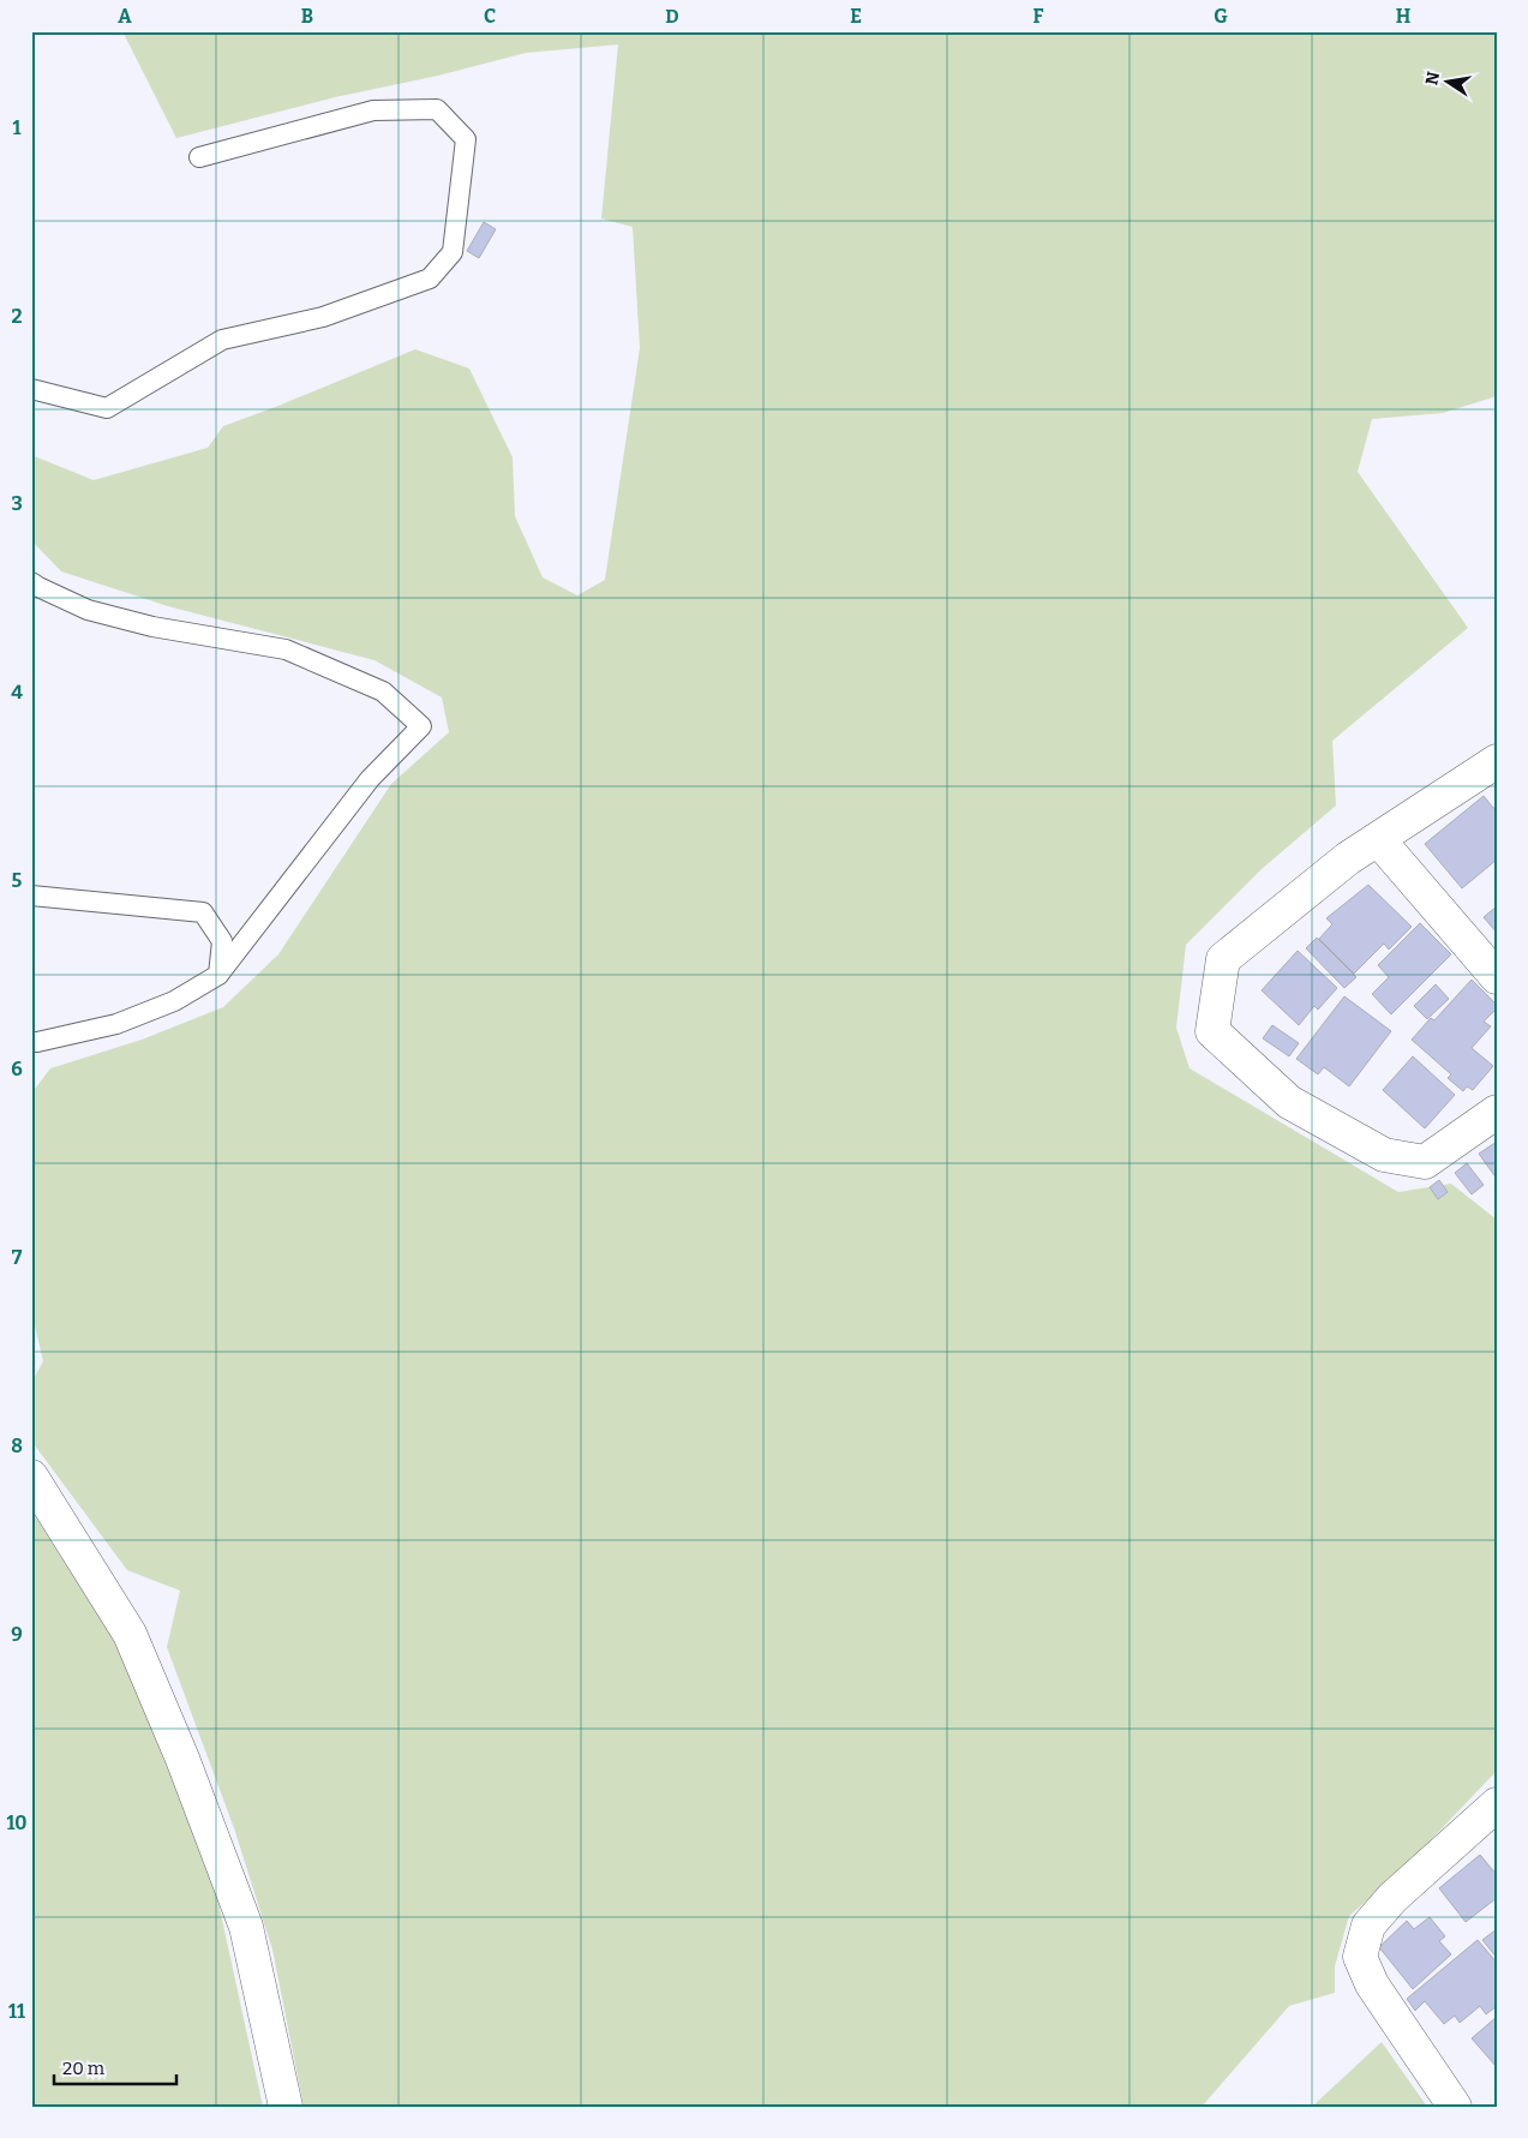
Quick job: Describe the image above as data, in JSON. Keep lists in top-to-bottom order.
{
  "scale_bar": "20 m",
  "north": "left",
  "grid": {
    "columns": [
      "A",
      "B",
      "C",
      "D",
      "E",
      "F",
      "G",
      "H"
    ],
    "rows": [
      "1",
      "2",
      "3",
      "4",
      "5",
      "6",
      "7",
      "8",
      "9",
      "10",
      "11"
    ]
  }
}
